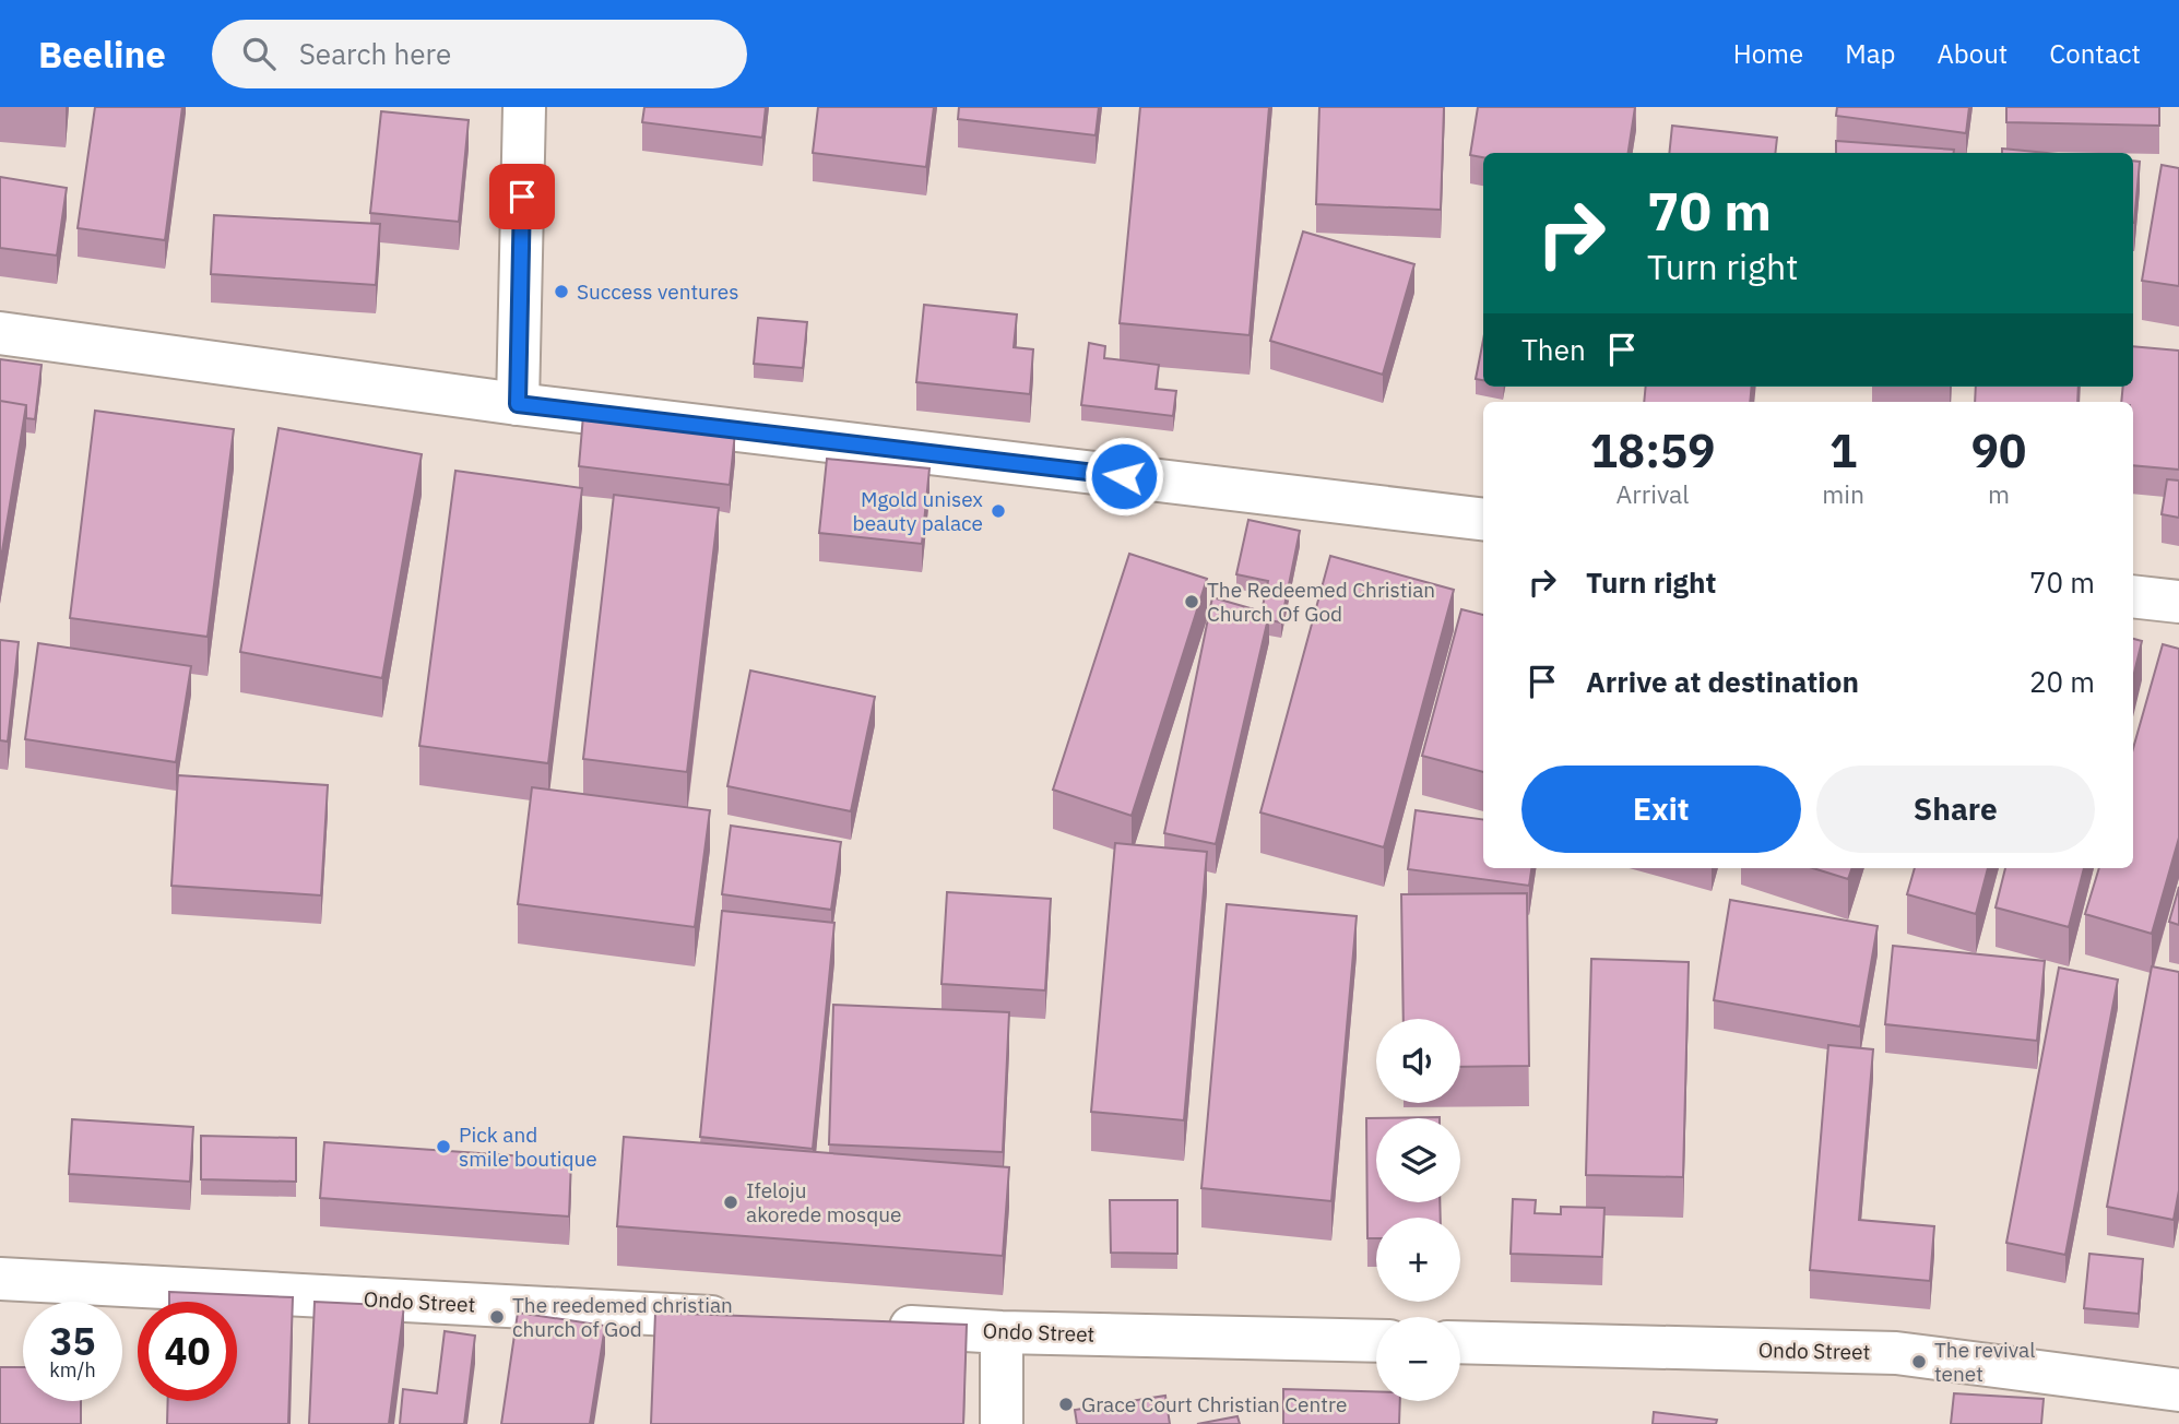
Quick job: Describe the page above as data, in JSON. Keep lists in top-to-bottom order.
{
  "streets": {
    "street": ["Ondo Street"]
  },
  "places": [
    "Success ventures",
    "Mgold unisex beauty palace",
    "The Redeemed Christian Church Of God",
    "Pick and smile boutique",
    "Ifeloju akorede mosque",
    "The reedemed christian church of God",
    "The revival tenet",
    "Grace Court Christian Centre"
  ],
  "page": {
    "header": "Beeline",
    "search": "Search here",
    "nav": [
      "Home",
      "Map",
      "About",
      "Contact"
    ],
    "turn": ["70 m", "Turn right"],
    "then": "Then",
    "eta": [
      "18:59",
      "Arrival",
      "1",
      "min",
      "90",
      "m"
    ],
    "list": [
      {
        "name": "Turn right",
        "value": "70 m"
      },
      {
        "name": "Arrive at destination",
        "value": "20 m"
      }
    ],
    "buttons": ["Exit", "Share"],
    "map_buttons": ["+", "−"],
    "speed": "35 km/h",
    "limit": "40"
  }
}
